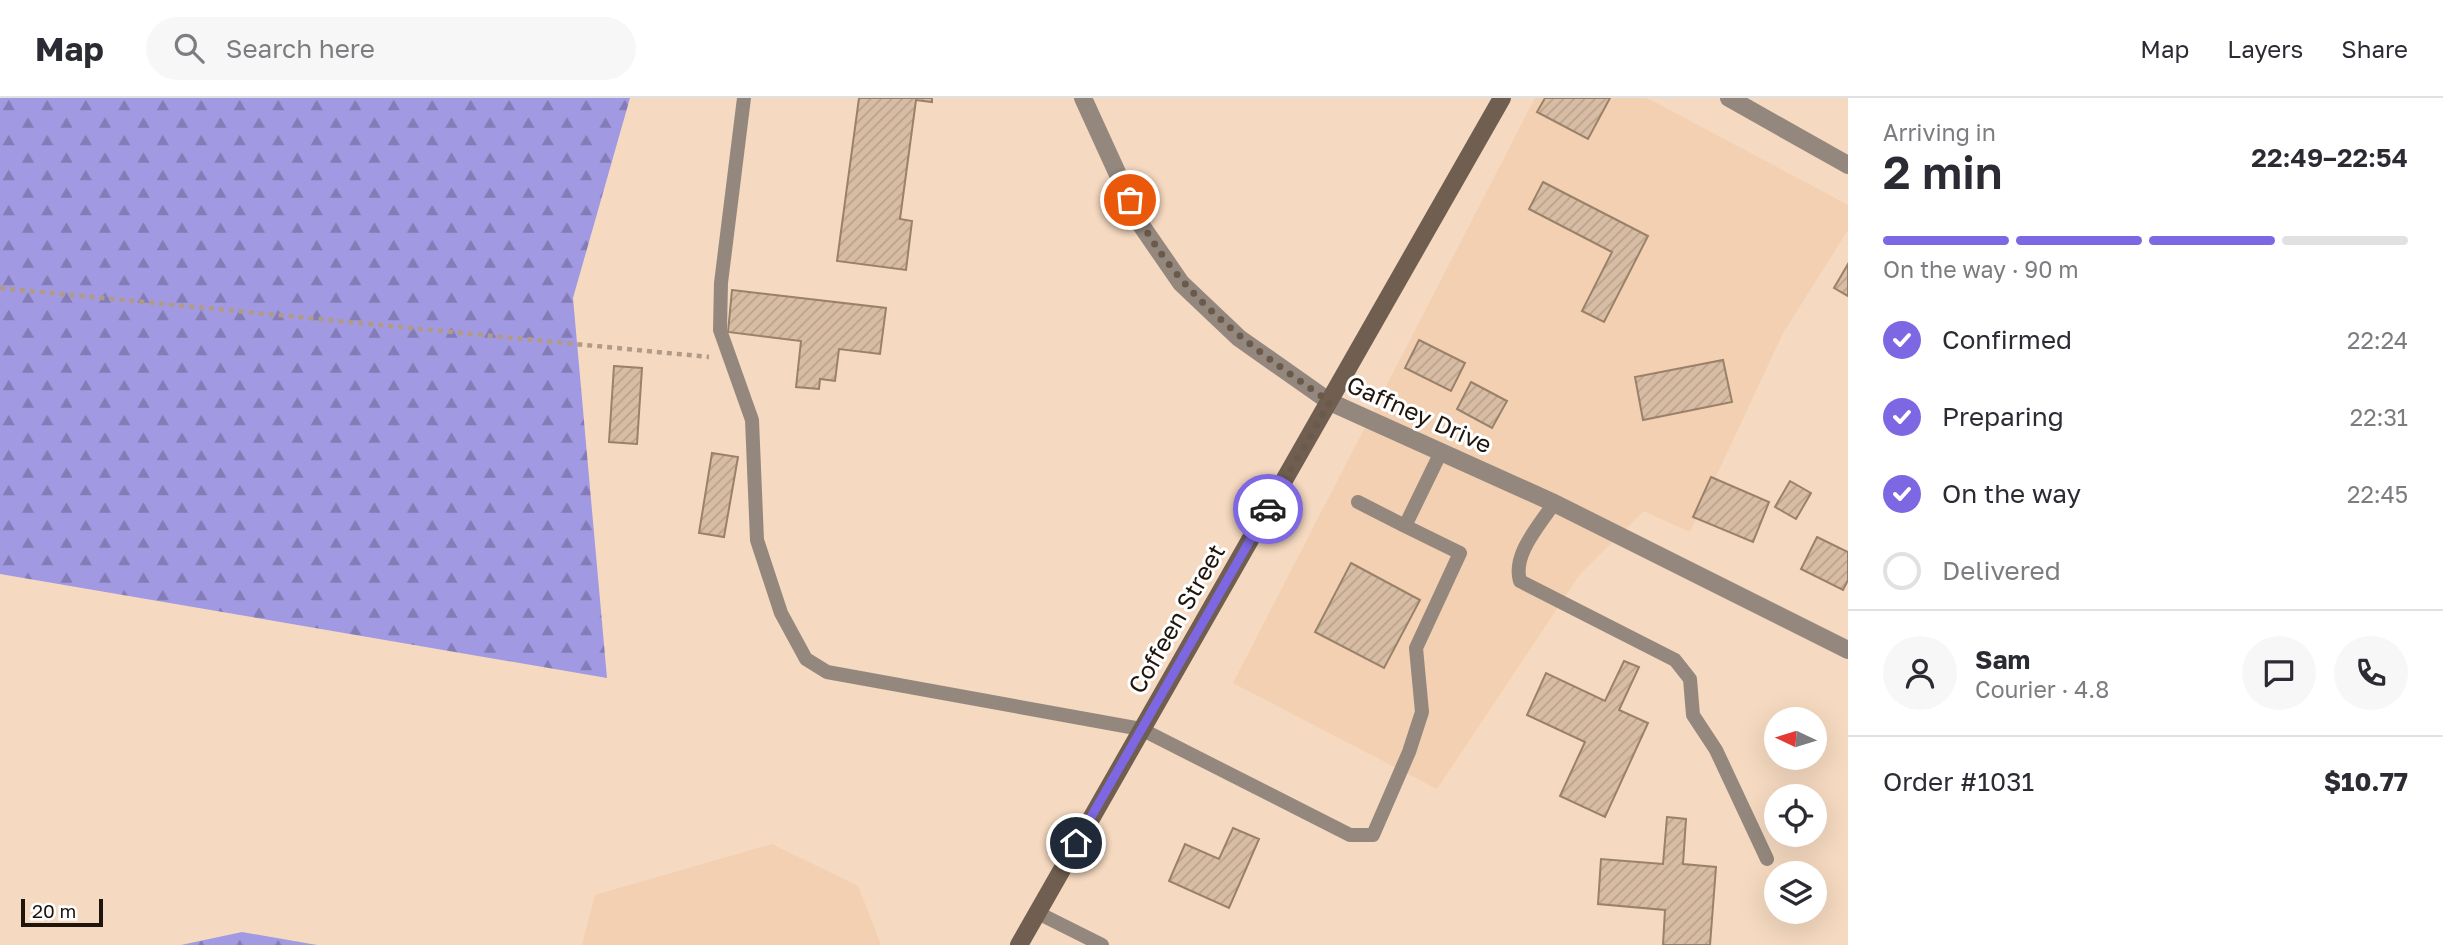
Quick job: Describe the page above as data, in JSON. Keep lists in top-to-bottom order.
{
  "streets": {
    "main road": ["Coffeen Street"],
    "street": ["Gaffney Drive"]
  },
  "crossings": [
    ["Gaffney Drive", "Coffeen Street"]
  ],
  "scale_bar": "20 m",
  "north": "left",
  "page": {
    "header": "Map",
    "search": "Search here",
    "nav": ["Map", "Layers", "Share"],
    "heading": ["2 min", "Arriving in", "22:49–22:54"],
    "panel": [
      "Sam",
      "Courier · 4.8",
      "Order #1031",
      "$10.77"
    ],
    "bar": "On the way · 90 m",
    "list": [
      ["Confirmed", "22:24"],
      ["Preparing", "22:31"],
      ["On the way", "22:45"],
      "Delivered"
    ],
    "scale": "20 m"
  }
}
